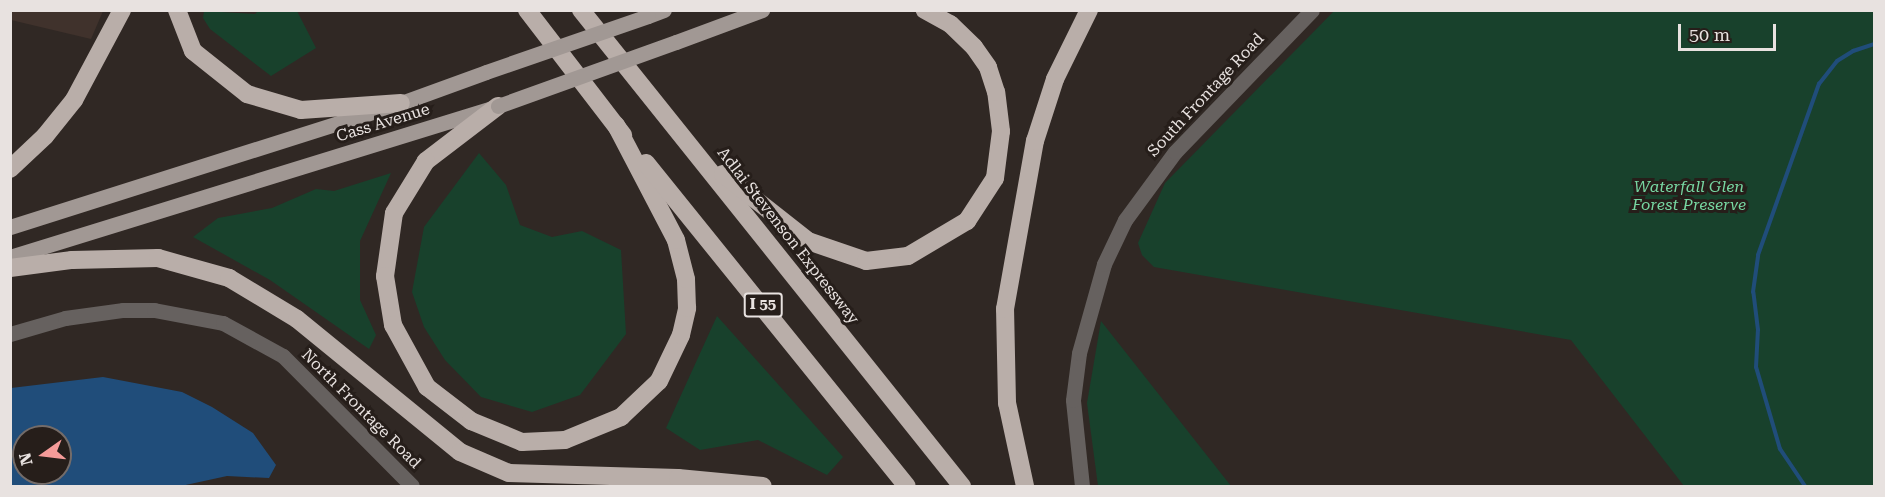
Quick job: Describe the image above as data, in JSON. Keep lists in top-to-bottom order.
{
  "streets": {
    "highway": ["Adlai Stevenson Expressway", "I 55"],
    "main road": ["Cass Avenue"],
    "street": ["South Frontage Road", "North Frontage Road"]
  },
  "parks": ["Waterfall Glen Forest Preserve"],
  "scale_bar": "50 m",
  "north": "left"
}
